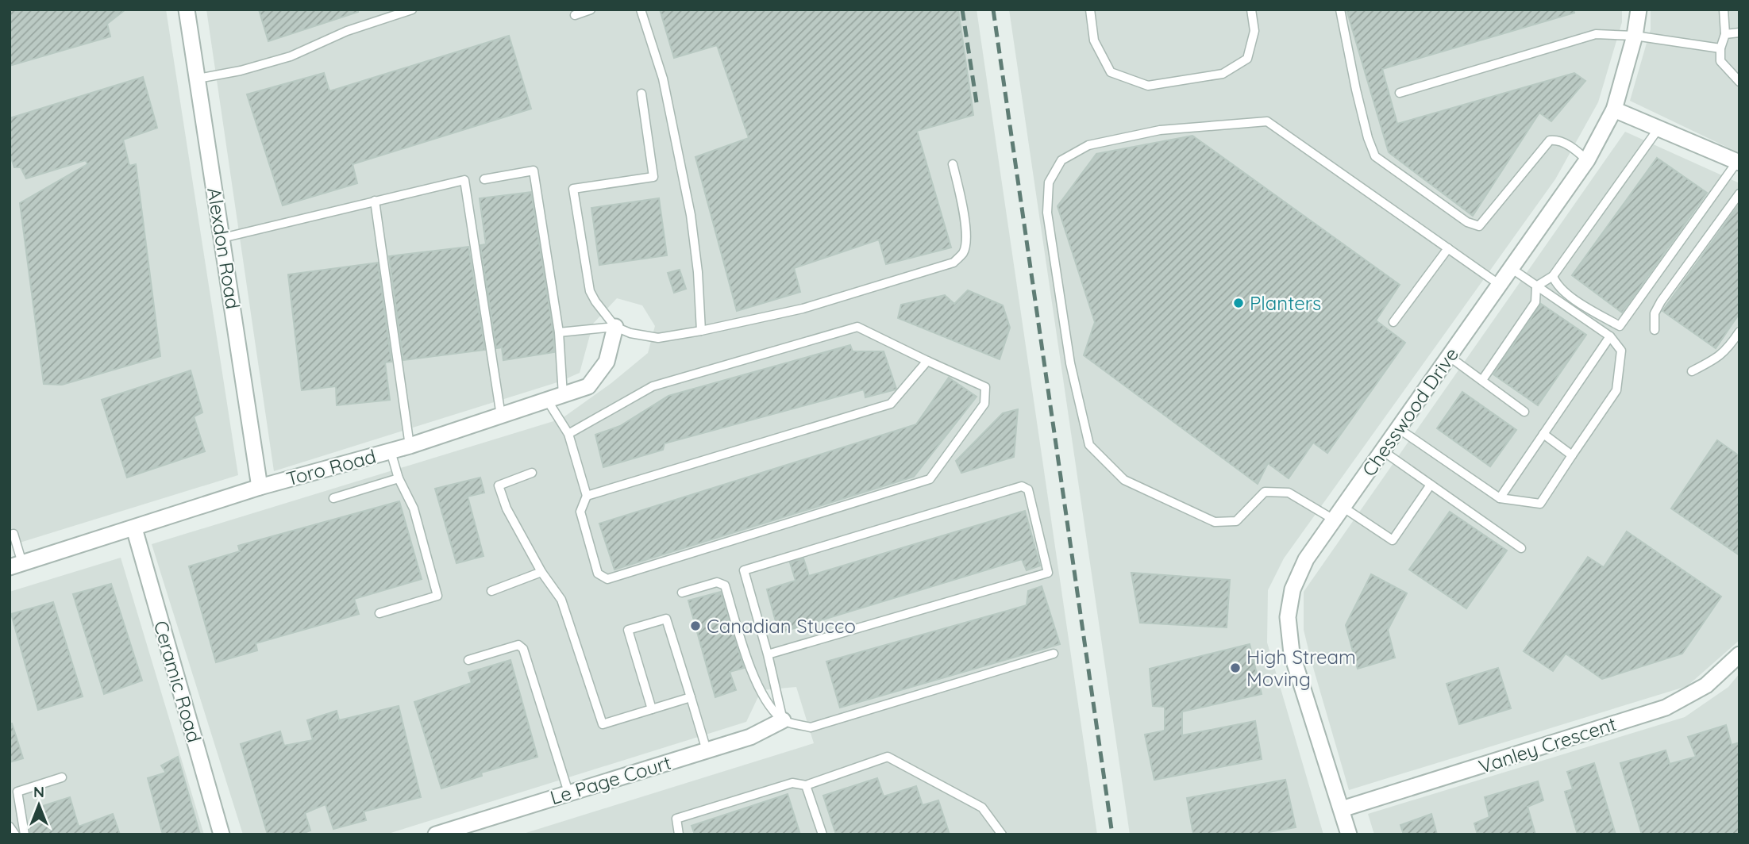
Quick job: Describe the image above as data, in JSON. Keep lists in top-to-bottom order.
{
  "streets": {
    "street": [
      "Alexdon Road",
      "Chesswood Drive",
      "Toro Road",
      "Ceramic Road",
      "Vanley Crescent",
      "Le Page Court"
    ]
  },
  "crossings": [
    ["Alexdon Road", "Toro Road"],
    ["Chesswood Drive", "Vanley Crescent"],
    ["Toro Road", "Ceramic Road"]
  ],
  "places": ["Planters", "Canadian Stucco", "High Stream Moving"],
  "north": "top"
}
